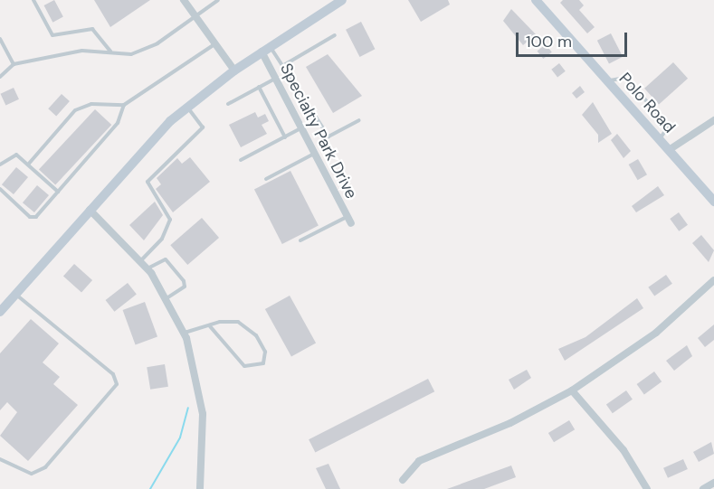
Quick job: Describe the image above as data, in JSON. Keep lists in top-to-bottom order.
{
  "streets": {
    "main road": ["Polo Road"],
    "street": ["Specialty Park Drive"]
  },
  "scale_bar": "100 m"
}
